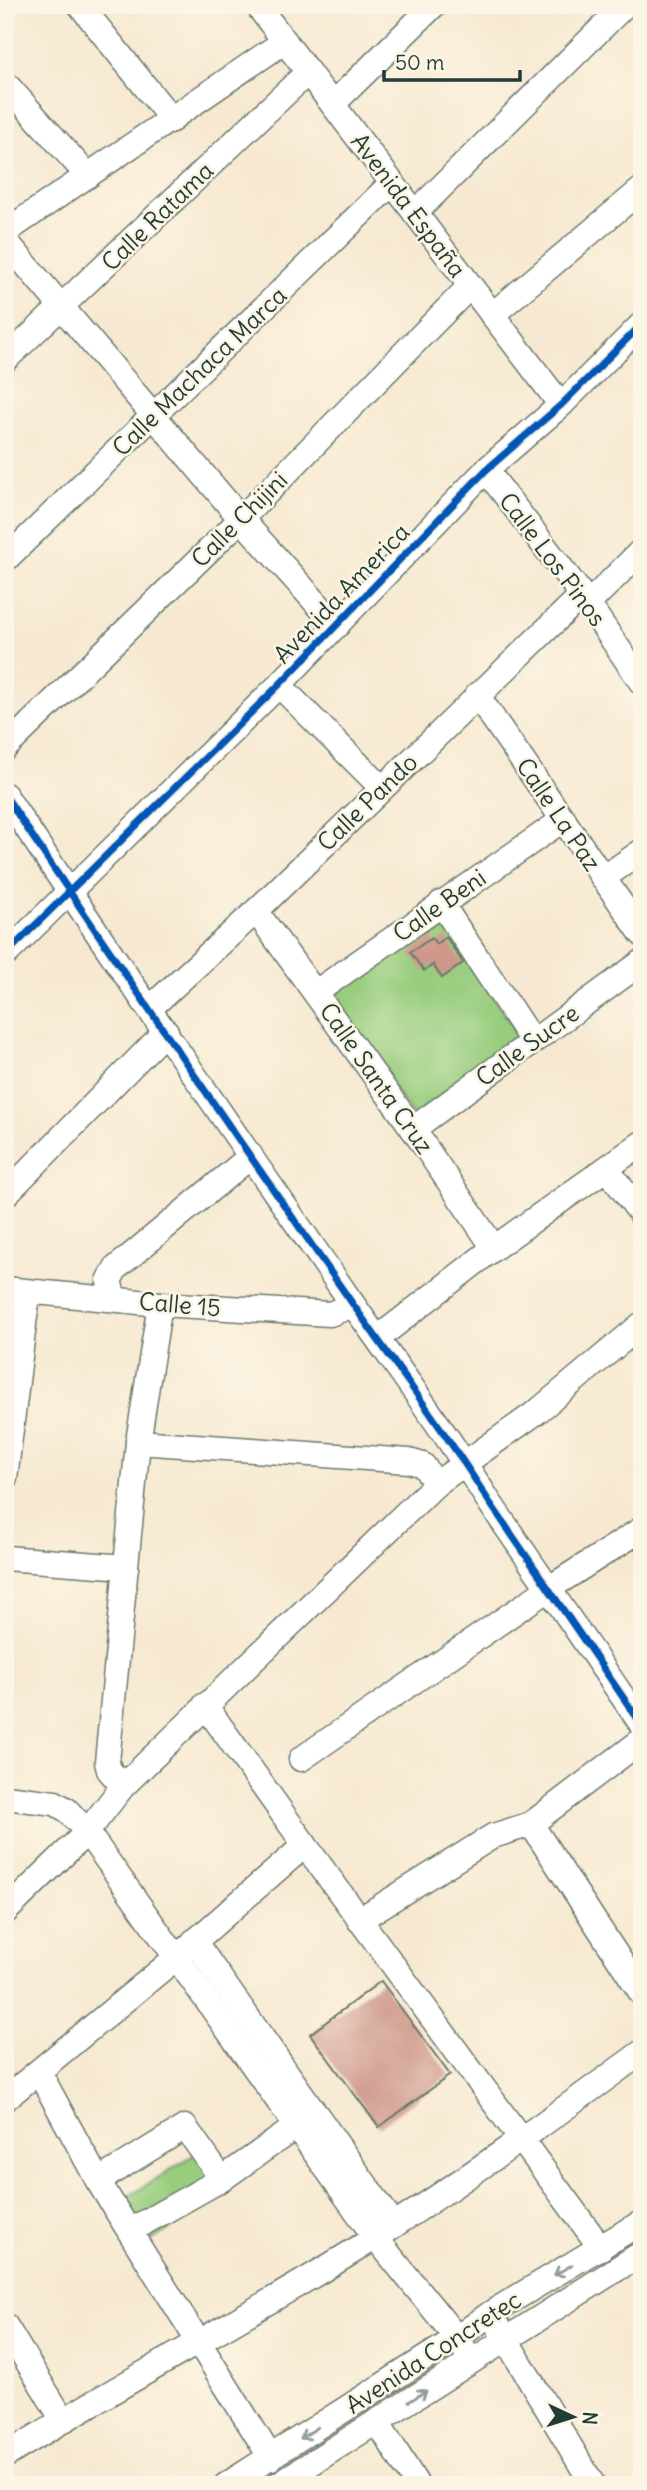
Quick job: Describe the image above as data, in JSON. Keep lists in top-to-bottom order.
{
  "streets": {
    "street": [
      "Avenida España",
      "Calle Ratama",
      "Calle Machaca Marca",
      "Calle Chijini",
      "Calle Los Pinos",
      "Avenida America",
      "Calle Pando",
      "Calle La Paz",
      "Calle Beni",
      "Calle Sucre",
      "Calle Santa Cruz",
      "Calle 15",
      "Avenida Concretec"
    ]
  },
  "crossings": [
    ["Avenida España", "Calle Ratama"],
    ["Avenida España", "Calle Machaca Marca"],
    ["Avenida España", "Calle Chijini"],
    ["Avenida España", "Avenida America"],
    ["Calle Los Pinos", "Avenida America"],
    ["Calle Los Pinos", "Calle Pando"],
    ["Calle Pando", "Calle La Paz"],
    ["Calle Pando", "Calle Santa Cruz"],
    ["Calle La Paz", "Calle Beni"],
    ["Calle Beni", "Calle Santa Cruz"],
    ["Calle Sucre", "Calle Santa Cruz"]
  ],
  "scale_bar": "50 m",
  "north": "right"
}
